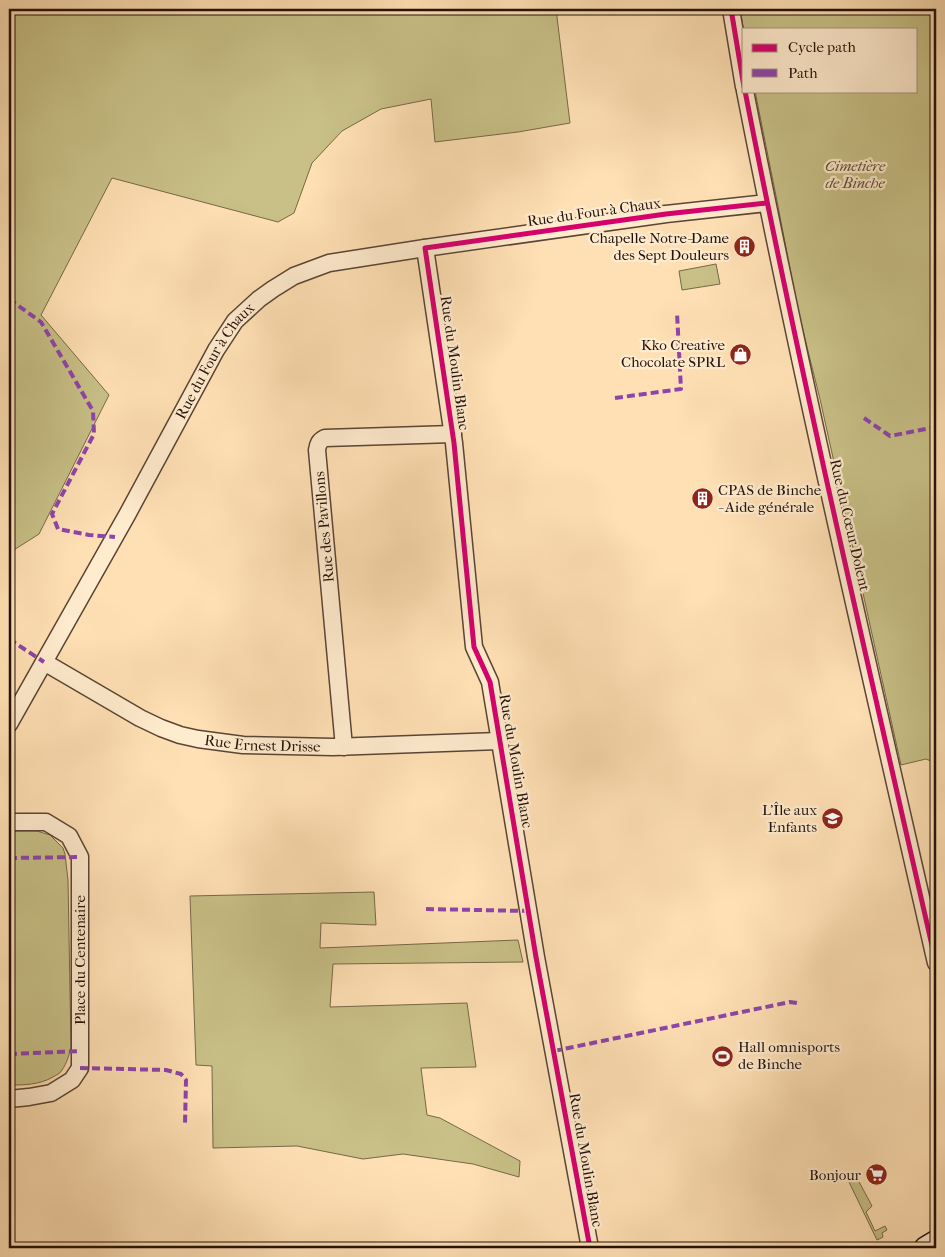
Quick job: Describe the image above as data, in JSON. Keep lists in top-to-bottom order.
{
  "streets": {
    "street": [
      "Rue du Four à Chaux",
      "Rue du Moulin Blanc",
      "Rue du Cœur Dolent",
      "Rue des Pavillons",
      "Rue Ernest Drisse",
      "Place du Centenaire"
    ]
  },
  "crossings": [
    ["Rue du Four à Chaux", "Rue du Moulin Blanc"],
    ["Rue du Four à Chaux", "Rue du Cœur Dolent"],
    ["Rue du Four à Chaux", "Rue Ernest Drisse"],
    ["Rue du Moulin Blanc", "Rue des Pavillons"],
    ["Rue du Moulin Blanc", "Rue Ernest Drisse"],
    ["Rue des Pavillons", "Rue Ernest Drisse"]
  ],
  "parks": ["Cimetière de Binche"],
  "places": {
    "building": ["Chapelle Notre-Dame des Sept Douleurs", "CPAS de Binche - Aide générale"],
    "shop": ["Kko Creative Chocolate SPRL"],
    "school or university": ["L'Île aux Enfants"],
    "sports": ["Hall omnisports de Binche"],
    "supermarket": ["Bonjour"]
  },
  "legend": ["Cycle path", "Path"]
}
